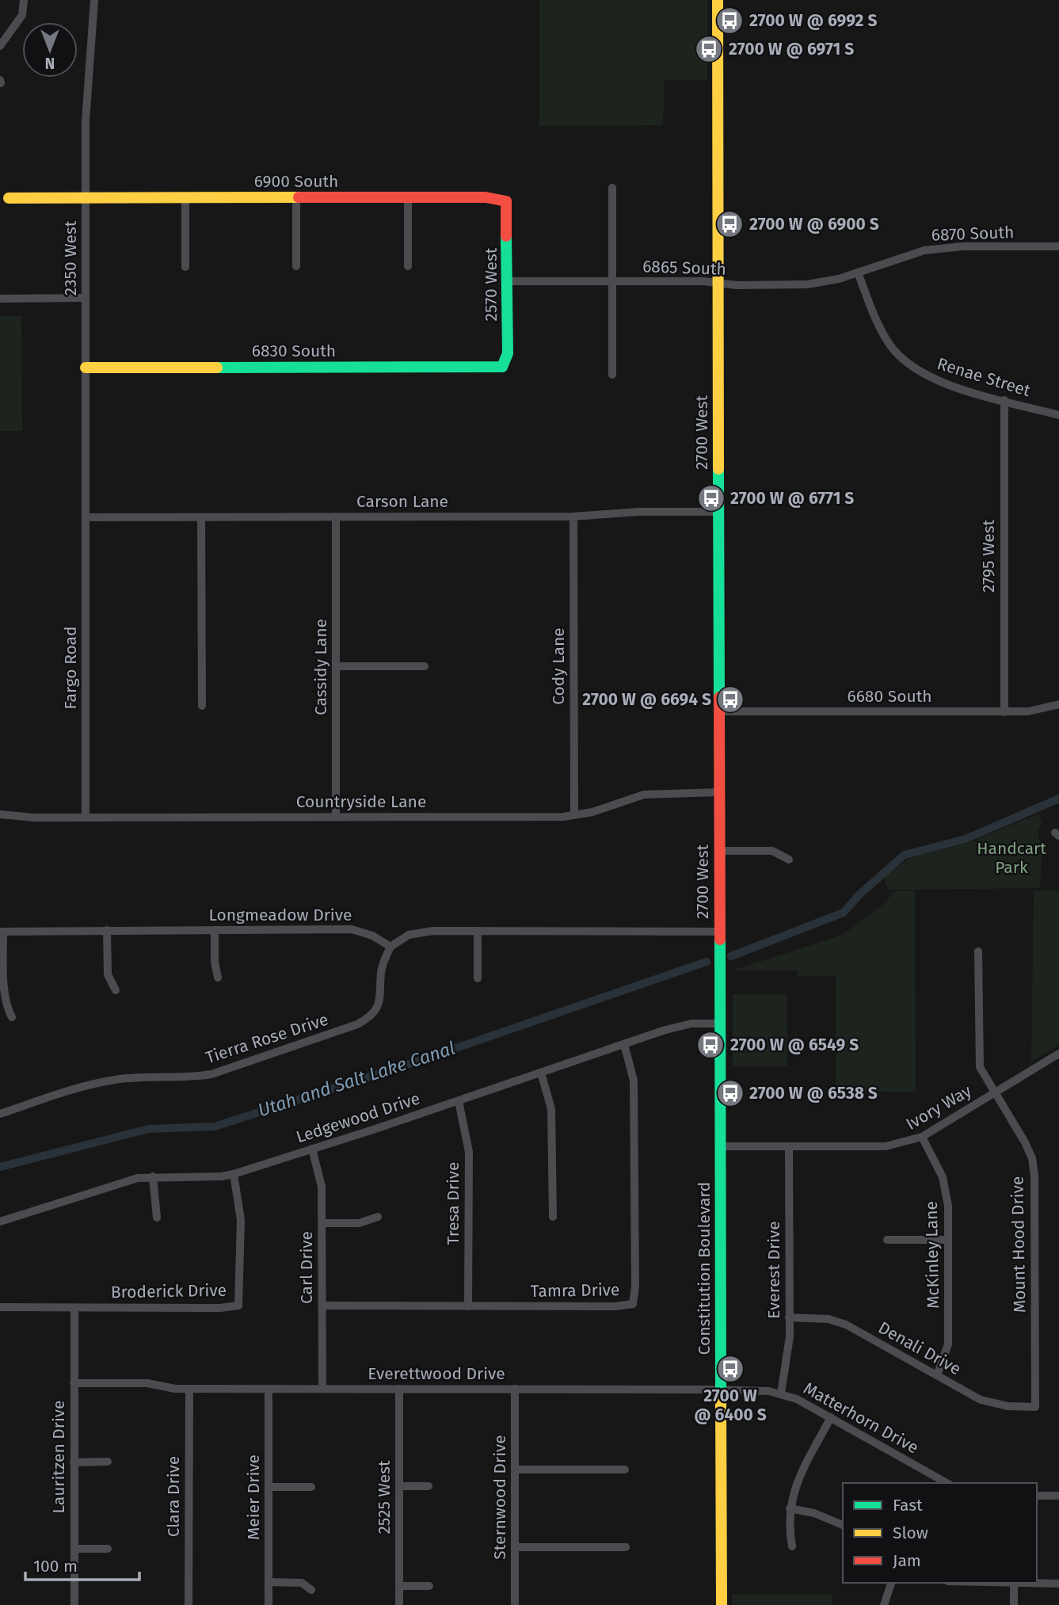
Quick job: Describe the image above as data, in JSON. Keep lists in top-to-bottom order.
{
  "streets": {
    "main road": [
      "6900 South",
      "2570 West",
      "6830 South",
      "2700 West",
      "Constitution Boulevard"
    ],
    "street": [
      "6870 South",
      "2350 West",
      "6865 South",
      "Renae Street",
      "Carson Lane",
      "2795 West",
      "Cody Lane",
      "Cassidy Lane",
      "Fargo Road",
      "6680 South",
      "Countryside Lane",
      "Longmeadow Drive",
      "Tierra Rose Drive",
      "Ivory Way",
      "Ledgewood Drive",
      "Tresa Drive",
      "Mount Hood Drive",
      "McKinley Lane",
      "Carl Drive",
      "Everest Drive",
      "Tamra Drive",
      "Broderick Drive",
      "Denali Drive",
      "Everettwood Drive",
      "Matterhorn Drive",
      "Lauritzen Drive",
      "Clara Drive",
      "Meier Drive",
      "2525 West",
      "Sternwood Drive"
    ]
  },
  "crossings": [
    ["6900 South", "2350 West"],
    ["6900 South", "2570 West"],
    ["6870 South", "6865 South"],
    ["6870 South", "Renae Street"],
    ["2350 West", "6830 South"],
    ["2350 West", "Carson Lane"],
    ["2350 West", "Fargo Road"],
    ["6865 South", "2570 West"],
    ["6865 South", "Renae Street"],
    ["6865 South", "2700 West"],
    ["2570 West", "6830 South"],
    ["Renae Street", "2795 West"],
    ["2700 West", "Carson Lane"],
    ["2700 West", "6680 South"],
    ["2700 West", "Countryside Lane"],
    ["2700 West", "Constitution Boulevard"],
    ["Carson Lane", "Cody Lane"],
    ["Carson Lane", "Cassidy Lane"],
    ["Carson Lane", "Fargo Road"],
    ["2795 West", "6680 South"],
    ["Cody Lane", "Countryside Lane"],
    ["Cassidy Lane", "Countryside Lane"],
    ["Fargo Road", "Countryside Lane"],
    ["Longmeadow Drive", "Tierra Rose Drive"],
    ["Ivory Way", "Mount Hood Drive"],
    ["Ivory Way", "McKinley Lane"],
    ["Ivory Way", "Constitution Boulevard"],
    ["Ivory Way", "Everest Drive"],
    ["Ledgewood Drive", "Tresa Drive"],
    ["Ledgewood Drive", "Carl Drive"],
    ["Ledgewood Drive", "Constitution Boulevard"],
    ["Ledgewood Drive", "Tamra Drive"],
    ["Ledgewood Drive", "Broderick Drive"],
    ["Tresa Drive", "Tamra Drive"],
    ["Mount Hood Drive", "Denali Drive"],
    ["McKinley Lane", "Denali Drive"],
    ["Carl Drive", "Tamra Drive"],
    ["Carl Drive", "Everettwood Drive"],
    ["Constitution Boulevard", "Everettwood Drive"],
    ["Constitution Boulevard", "Matterhorn Drive"],
    ["Everest Drive", "Denali Drive"],
    ["Everest Drive", "Matterhorn Drive"],
    ["Broderick Drive", "Lauritzen Drive"],
    ["Everettwood Drive", "Matterhorn Drive"],
    ["Everettwood Drive", "Lauritzen Drive"],
    ["Everettwood Drive", "Clara Drive"],
    ["Everettwood Drive", "Meier Drive"],
    ["Everettwood Drive", "2525 West"],
    ["Everettwood Drive", "Sternwood Drive"]
  ],
  "water": ["Utah and Salt Lake Canal"],
  "parks": ["Handcart Park"],
  "places": {
    "bus stop": [
      "2700 W @ 6992 S",
      "2700 W @ 6971 S",
      "2700 W @ 6900 S",
      "2700 W @ 6771 S",
      "2700 W @ 6694 S",
      "2700 W @ 6549 S",
      "2700 W @ 6538 S",
      "2700 W @ 6400 S"
    ]
  },
  "legend": ["Fast", "Slow", "Jam"],
  "scale_bar": "100 m",
  "north": "bottom"
}
